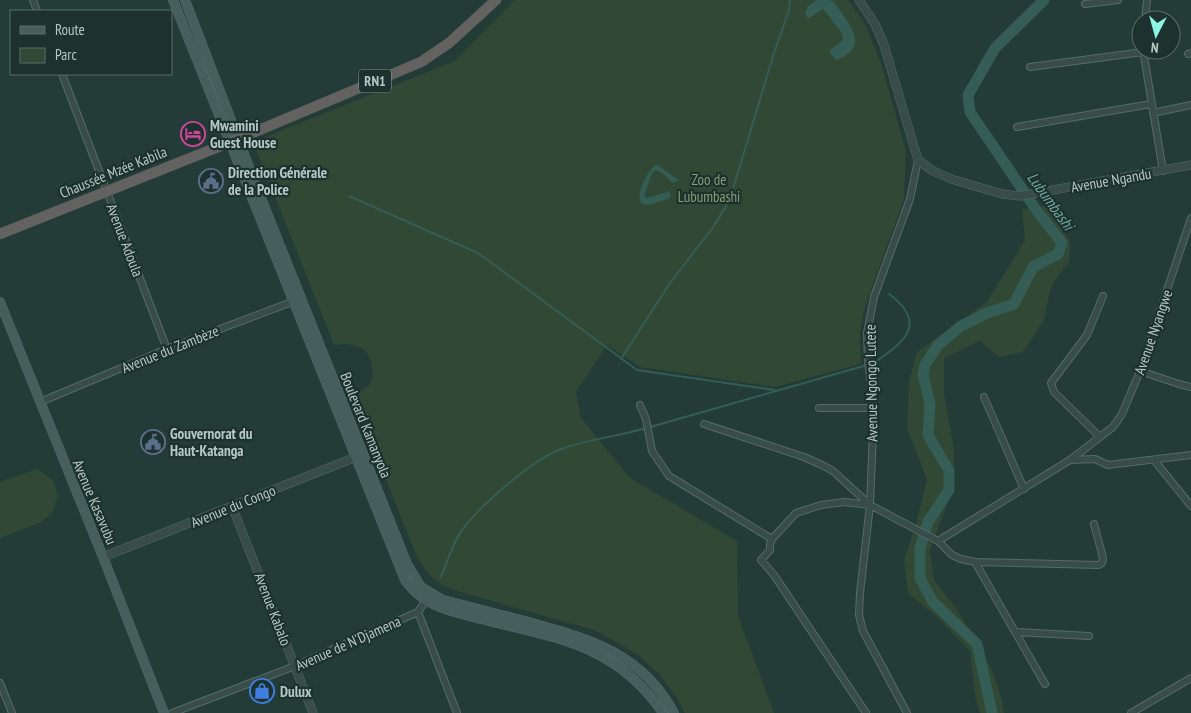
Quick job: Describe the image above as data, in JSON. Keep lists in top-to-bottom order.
{
  "streets": {
    "highway": ["RN1", "Chaussée Mzée Kabila"],
    "main road": ["Boulevard Kamanyola", "Avenue Kasavubu"],
    "street": [
      "Avenue Ngandu",
      "Avenue Adoula",
      "Avenue Nyangwe",
      "Avenue du Zambèze",
      "Avenue Ngongo Lutete",
      "Avenue du Congo",
      "Avenue Kabalo",
      "Avenue de N'Djamena"
    ]
  },
  "crossings": [
    ["RN1", "Chaussée Mzée Kabila"],
    ["RN1", "Boulevard Kamanyola"],
    ["Chaussée Mzée Kabila", "Avenue Adoula"],
    ["Chaussée Mzée Kabila", "Boulevard Kamanyola"],
    ["Avenue Ngandu", "Avenue Ngongo Lutete"],
    ["Avenue Adoula", "Avenue du Zambèze"],
    ["Avenue du Zambèze", "Boulevard Kamanyola"],
    ["Avenue du Zambèze", "Avenue Kasavubu"],
    ["Boulevard Kamanyola", "Avenue du Congo"],
    ["Boulevard Kamanyola", "Avenue de N'Djamena"],
    ["Avenue Kasavubu", "Avenue du Congo"],
    ["Avenue du Congo", "Avenue Kabalo"],
    ["Avenue Kabalo", "Avenue de N'Djamena"]
  ],
  "water": ["Lubumbashi"],
  "parks": ["Zoo de Lubumbashi"],
  "places": {
    "hotel": ["Mwamini Guest House"],
    "public building": ["Direction Générale de la Police", "Gouvernorat du Haut-Katanga"],
    "shop": ["Dulux"]
  },
  "legend": ["Route", "Parc"],
  "north": "bottom"
}
